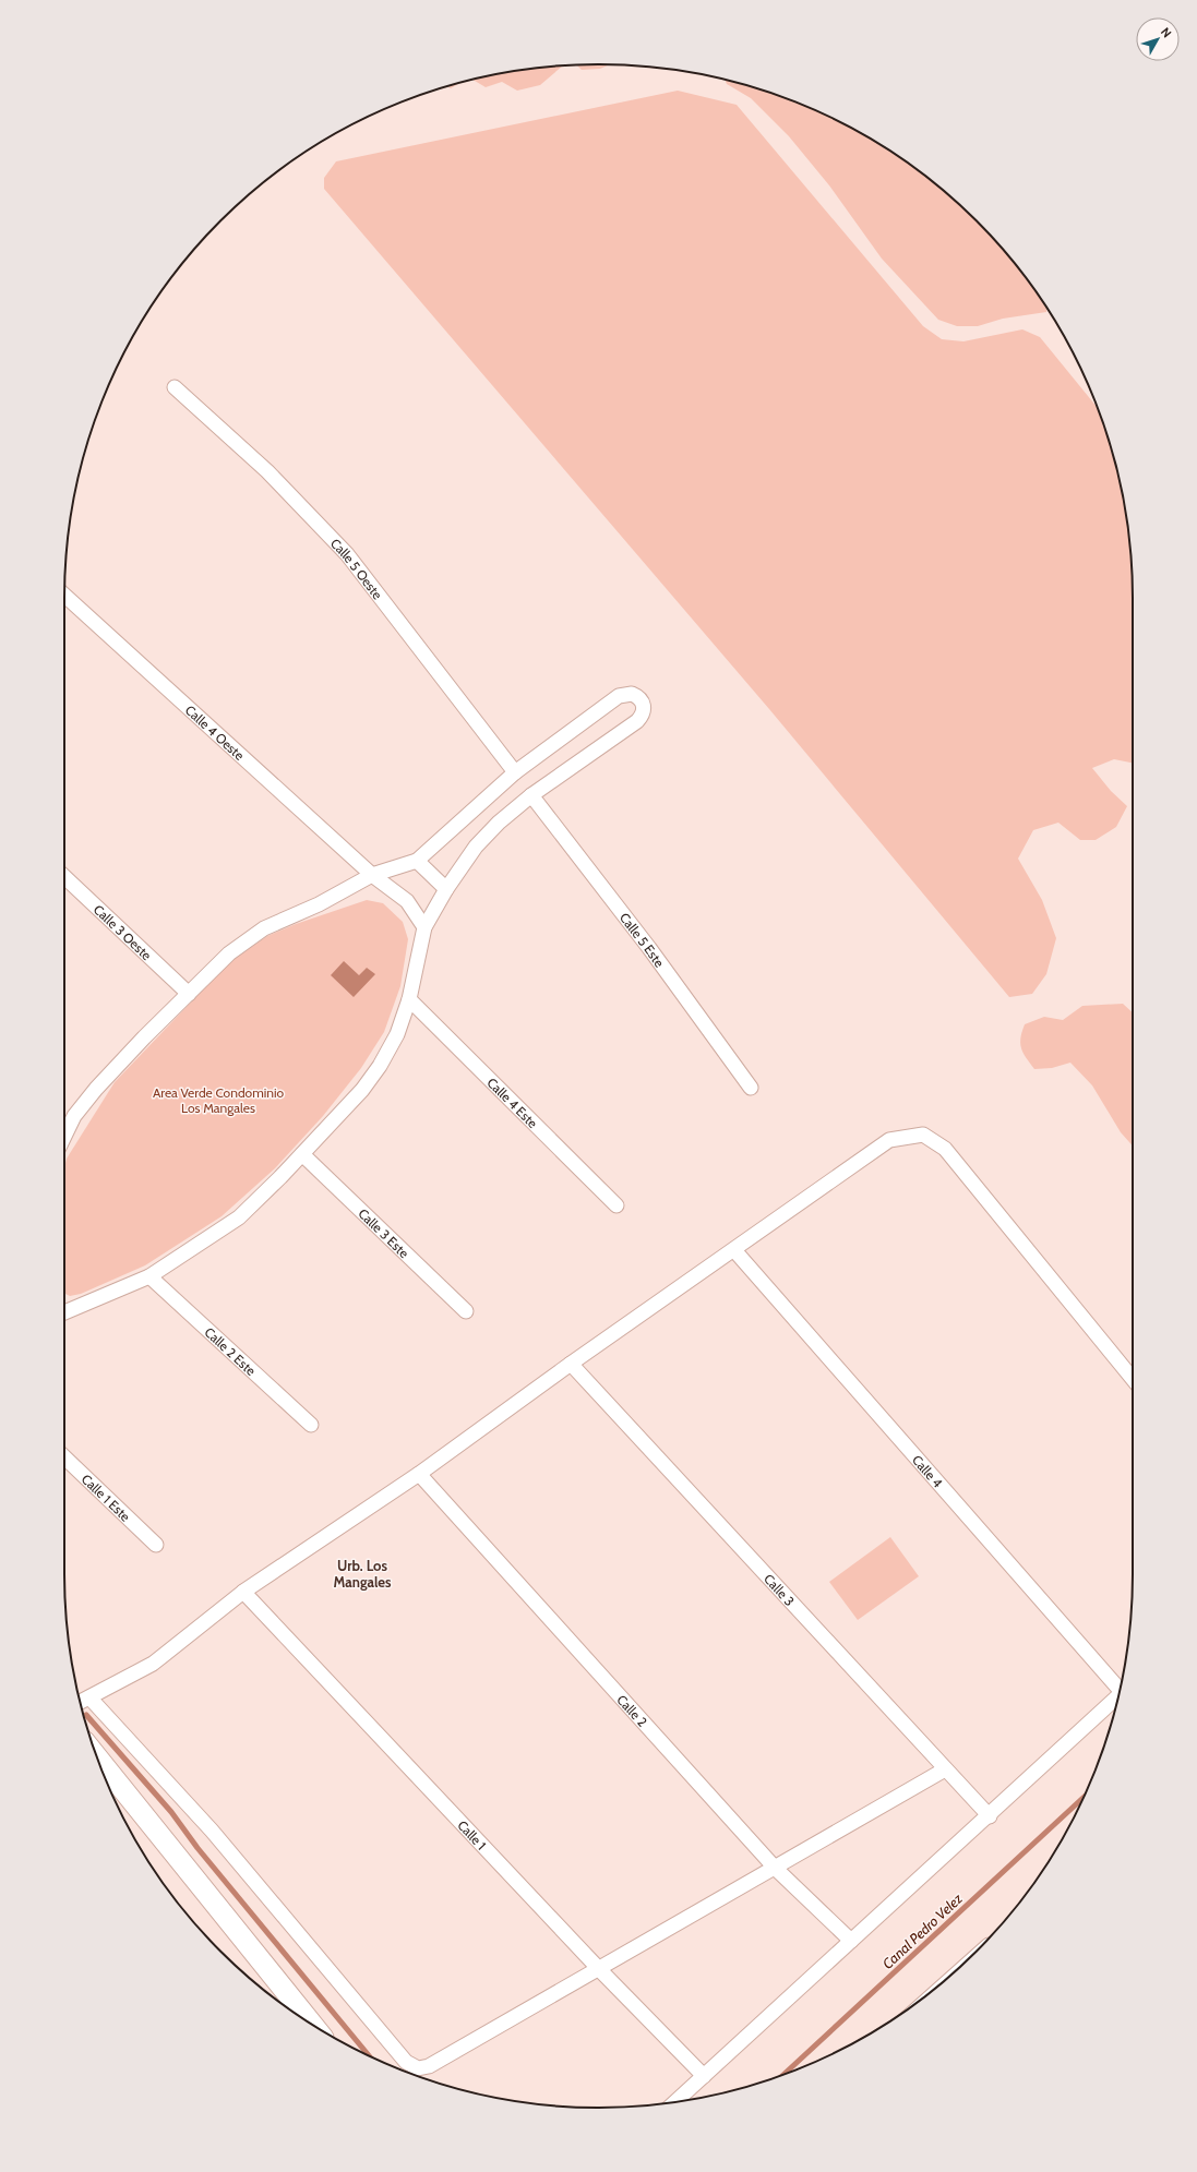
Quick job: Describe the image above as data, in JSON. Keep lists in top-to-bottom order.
{
  "streets": {
    "street": [
      "Calle 5 Oeste",
      "Calle 4 Oeste",
      "Calle 3 Oeste",
      "Calle 5 Este",
      "Calle 4 Este",
      "Calle 3 Este",
      "Calle 2 Este",
      "Calle 4",
      "Calle 1 Este",
      "Calle 3",
      "Calle 2",
      "Calle 1"
    ]
  },
  "districts": ["Urb. Los Mangales"],
  "water": ["Canal Pedro Velez"],
  "parks": ["Area Verde Condominio Los Mangales"],
  "north": "top right"
}
